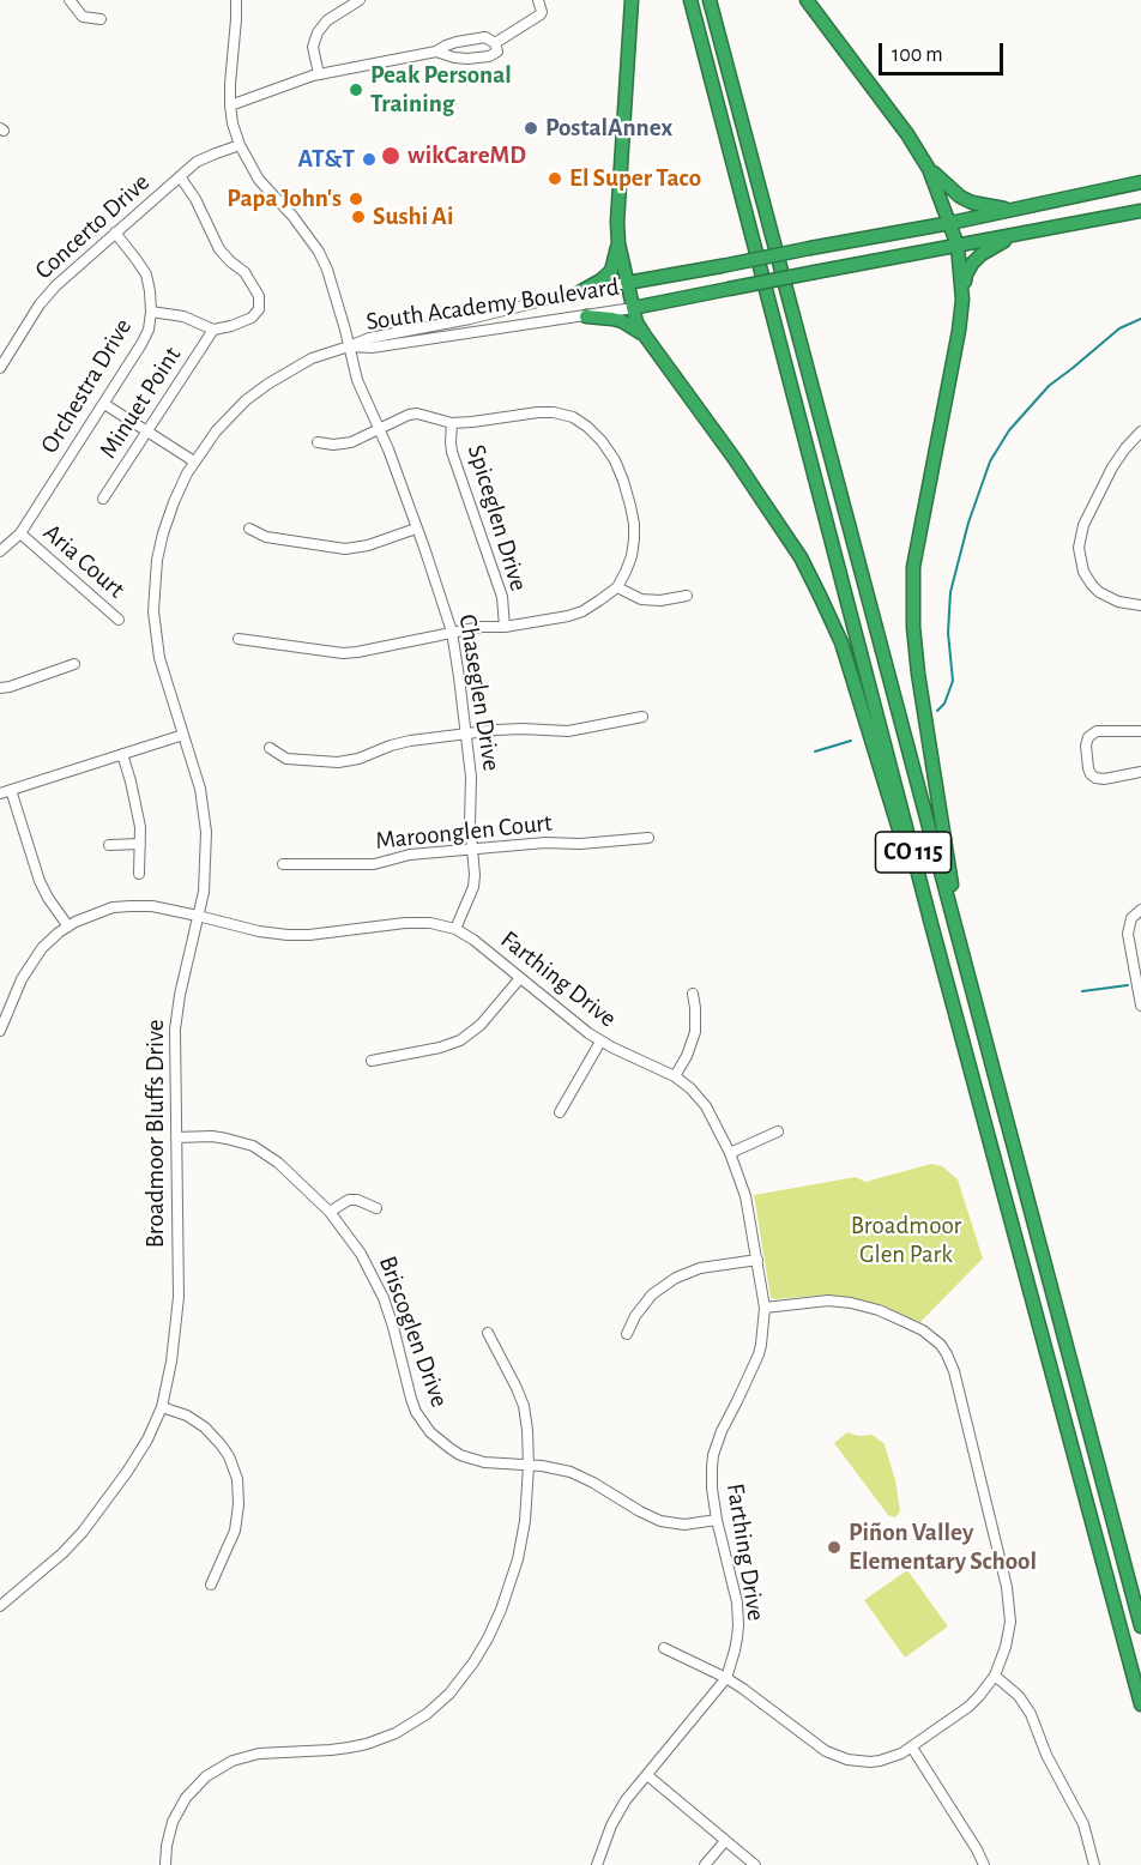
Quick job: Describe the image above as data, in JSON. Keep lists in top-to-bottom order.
{
  "streets": {
    "highway": ["South Academy Boulevard", "CO 115"],
    "street": [
      "Concerto Drive",
      "Orchestra Drive",
      "Minuet Point",
      "Spiceglen Drive",
      "Aria Court",
      "Chaseglen Drive",
      "Maroonglen Court",
      "Farthing Drive",
      "Broadmoor Bluffs Drive",
      "Briscoglen Drive"
    ]
  },
  "crossings": [
    ["Concerto Drive", "Orchestra Drive"],
    ["South Academy Boulevard", "Chaseglen Drive"],
    ["South Academy Boulevard", "Broadmoor Bluffs Drive"],
    ["Orchestra Drive", "Aria Court"],
    ["Chaseglen Drive", "Maroonglen Court"],
    ["Chaseglen Drive", "Farthing Drive"],
    ["Chaseglen Drive", "Broadmoor Bluffs Drive"],
    ["Farthing Drive", "Broadmoor Bluffs Drive"],
    ["Farthing Drive", "Briscoglen Drive"],
    ["Broadmoor Bluffs Drive", "Briscoglen Drive"]
  ],
  "parks": ["Broadmoor Glen Park"],
  "places": [
    "Peak Personal Training",
    "PostalAnnex",
    "wikCareMD",
    "AT&T",
    "El Super Taco",
    "Papa John's",
    "Sushi Ai",
    "Piñon Valley Elementary School"
  ],
  "scale_bar": "100 m"
}
